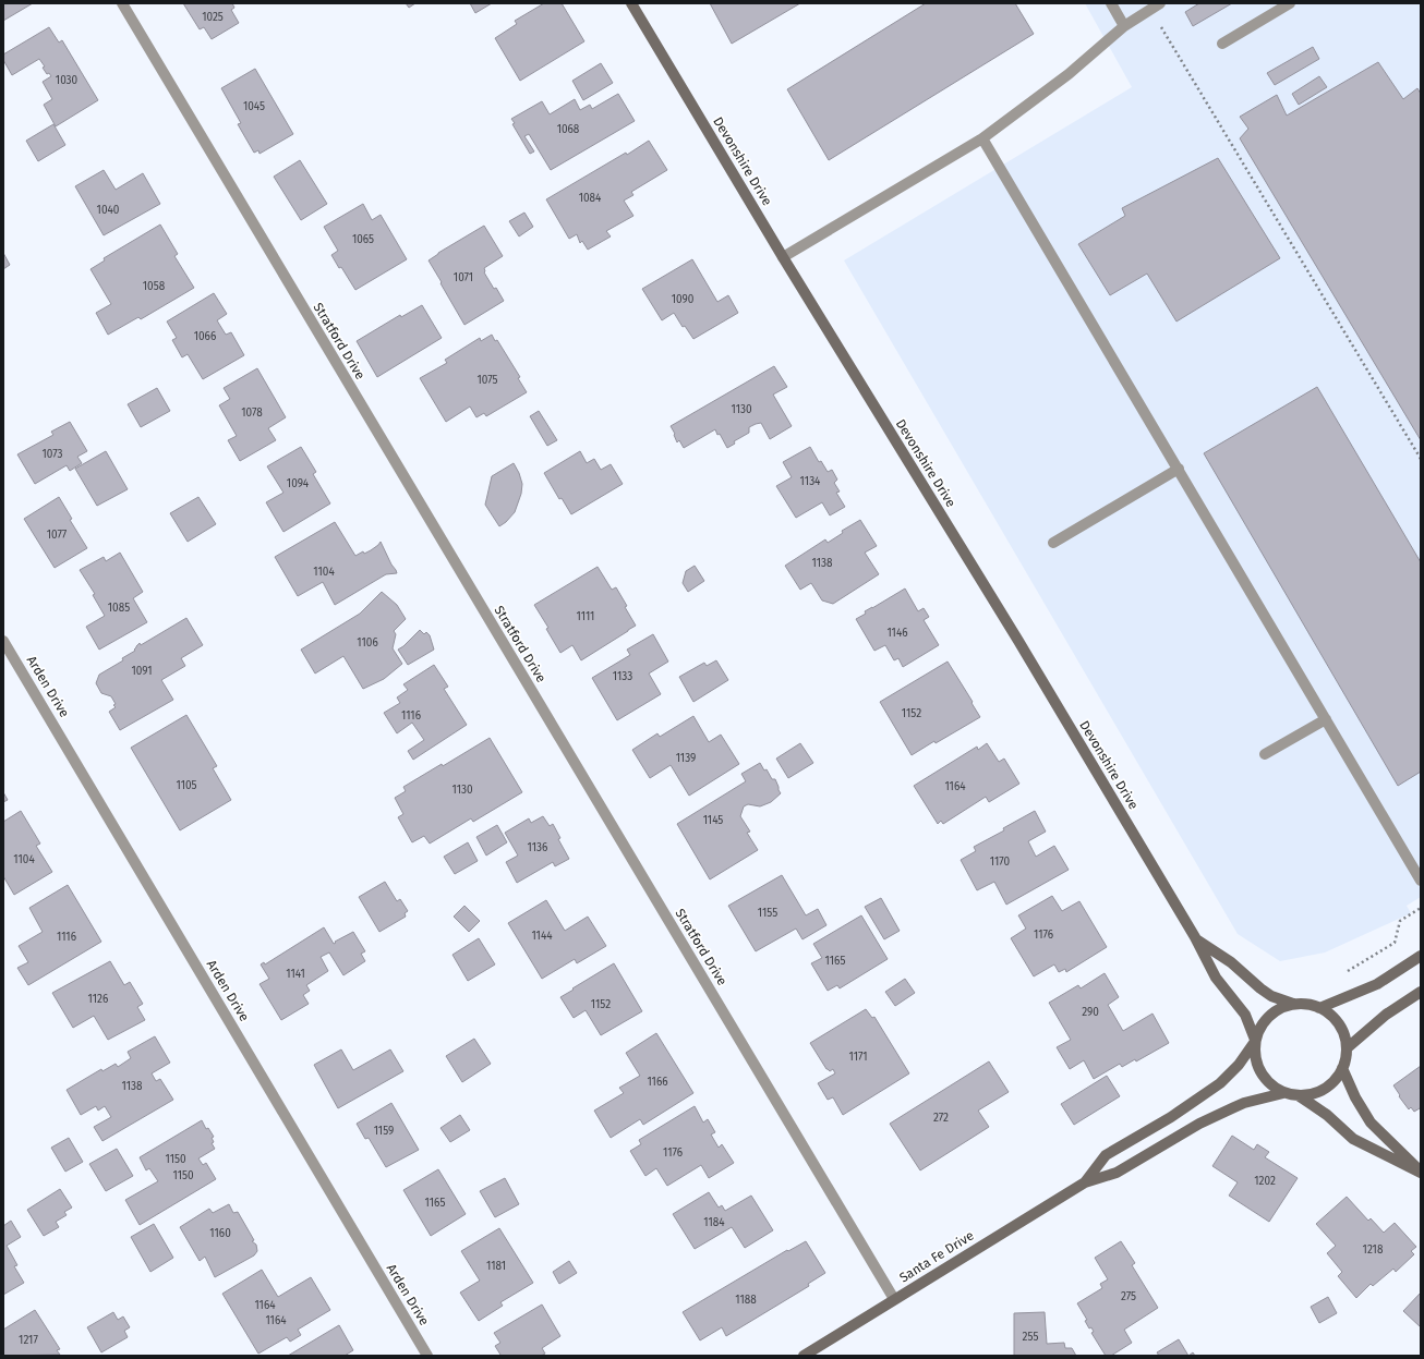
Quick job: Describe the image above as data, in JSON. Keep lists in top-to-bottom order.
{
  "streets": {
    "street": [
      "Devonshire Drive",
      "Stratford Drive",
      "Arden Drive",
      "Santa Fe Drive"
    ]
  },
  "crossings": [
    ["Devonshire Drive", "Santa Fe Drive"],
    ["Stratford Drive", "Santa Fe Drive"]
  ],
  "house_numbers": [
    "1025",
    "1030",
    "1045",
    "1068",
    "1084",
    "1040",
    "1065",
    "1071",
    "1058",
    "1090",
    "1066",
    "1075",
    "1130",
    "1078",
    "1073",
    "1134",
    "1094",
    "1077",
    "1138",
    "1104",
    "1085",
    "1111",
    "1146",
    "1106",
    "1091",
    "1133",
    "1152",
    "1116",
    "1139",
    "1105",
    "1164",
    "1130",
    "1145",
    "1136",
    "1104",
    "1170",
    "1155",
    "1176",
    "1144",
    "1116",
    "1165",
    "1141",
    "1126",
    "1152",
    "290",
    "1171",
    "1166",
    "1138",
    "272",
    "1159",
    "1176",
    "1150",
    "1150",
    "1202",
    "1165",
    "1184",
    "1160",
    "1218",
    "1181",
    "275",
    "1188",
    "1164",
    "1164",
    "255",
    "1217"
  ]
}
